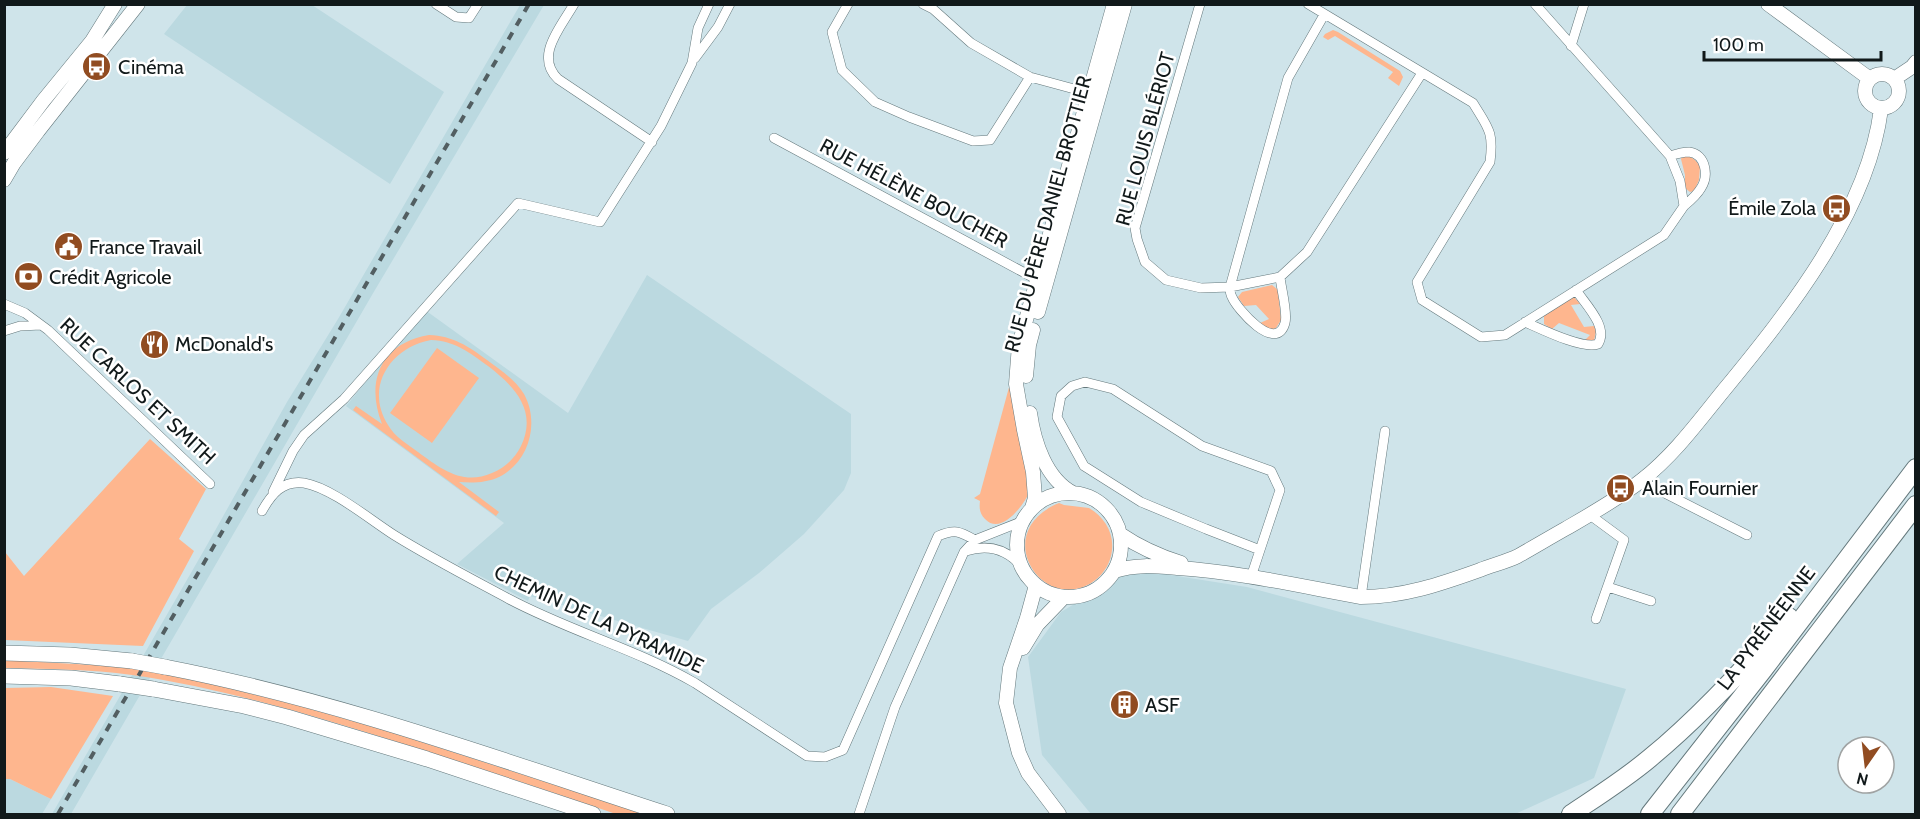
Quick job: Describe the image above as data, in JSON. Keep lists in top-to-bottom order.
{
  "streets": {
    "highway": ["LA PYRÉNÉENNE"],
    "main road": ["RUE DU PÈRE DANIEL BROTTIER"],
    "street": [
      "RUE LOUIS BLÉRIOT",
      "RUE HÉLÈNE BOUCHER",
      "RUE CARLOS ET SMITH",
      "CHEMIN DE LA PYRAMIDE"
    ]
  },
  "crossings": [
    ["RUE HÉLÈNE BOUCHER", "RUE DU PÈRE DANIEL BROTTIER"]
  ],
  "places": {
    "bus stop": ["Cinéma", "Émile Zola", "Alain Fournier"],
    "public building": ["France Travail"],
    "bank": ["Crédit Agricole"],
    "restaurant": ["McDonald's"],
    "building": ["ASF"]
  },
  "scale_bar": "100 m",
  "north": "bottom"
}
